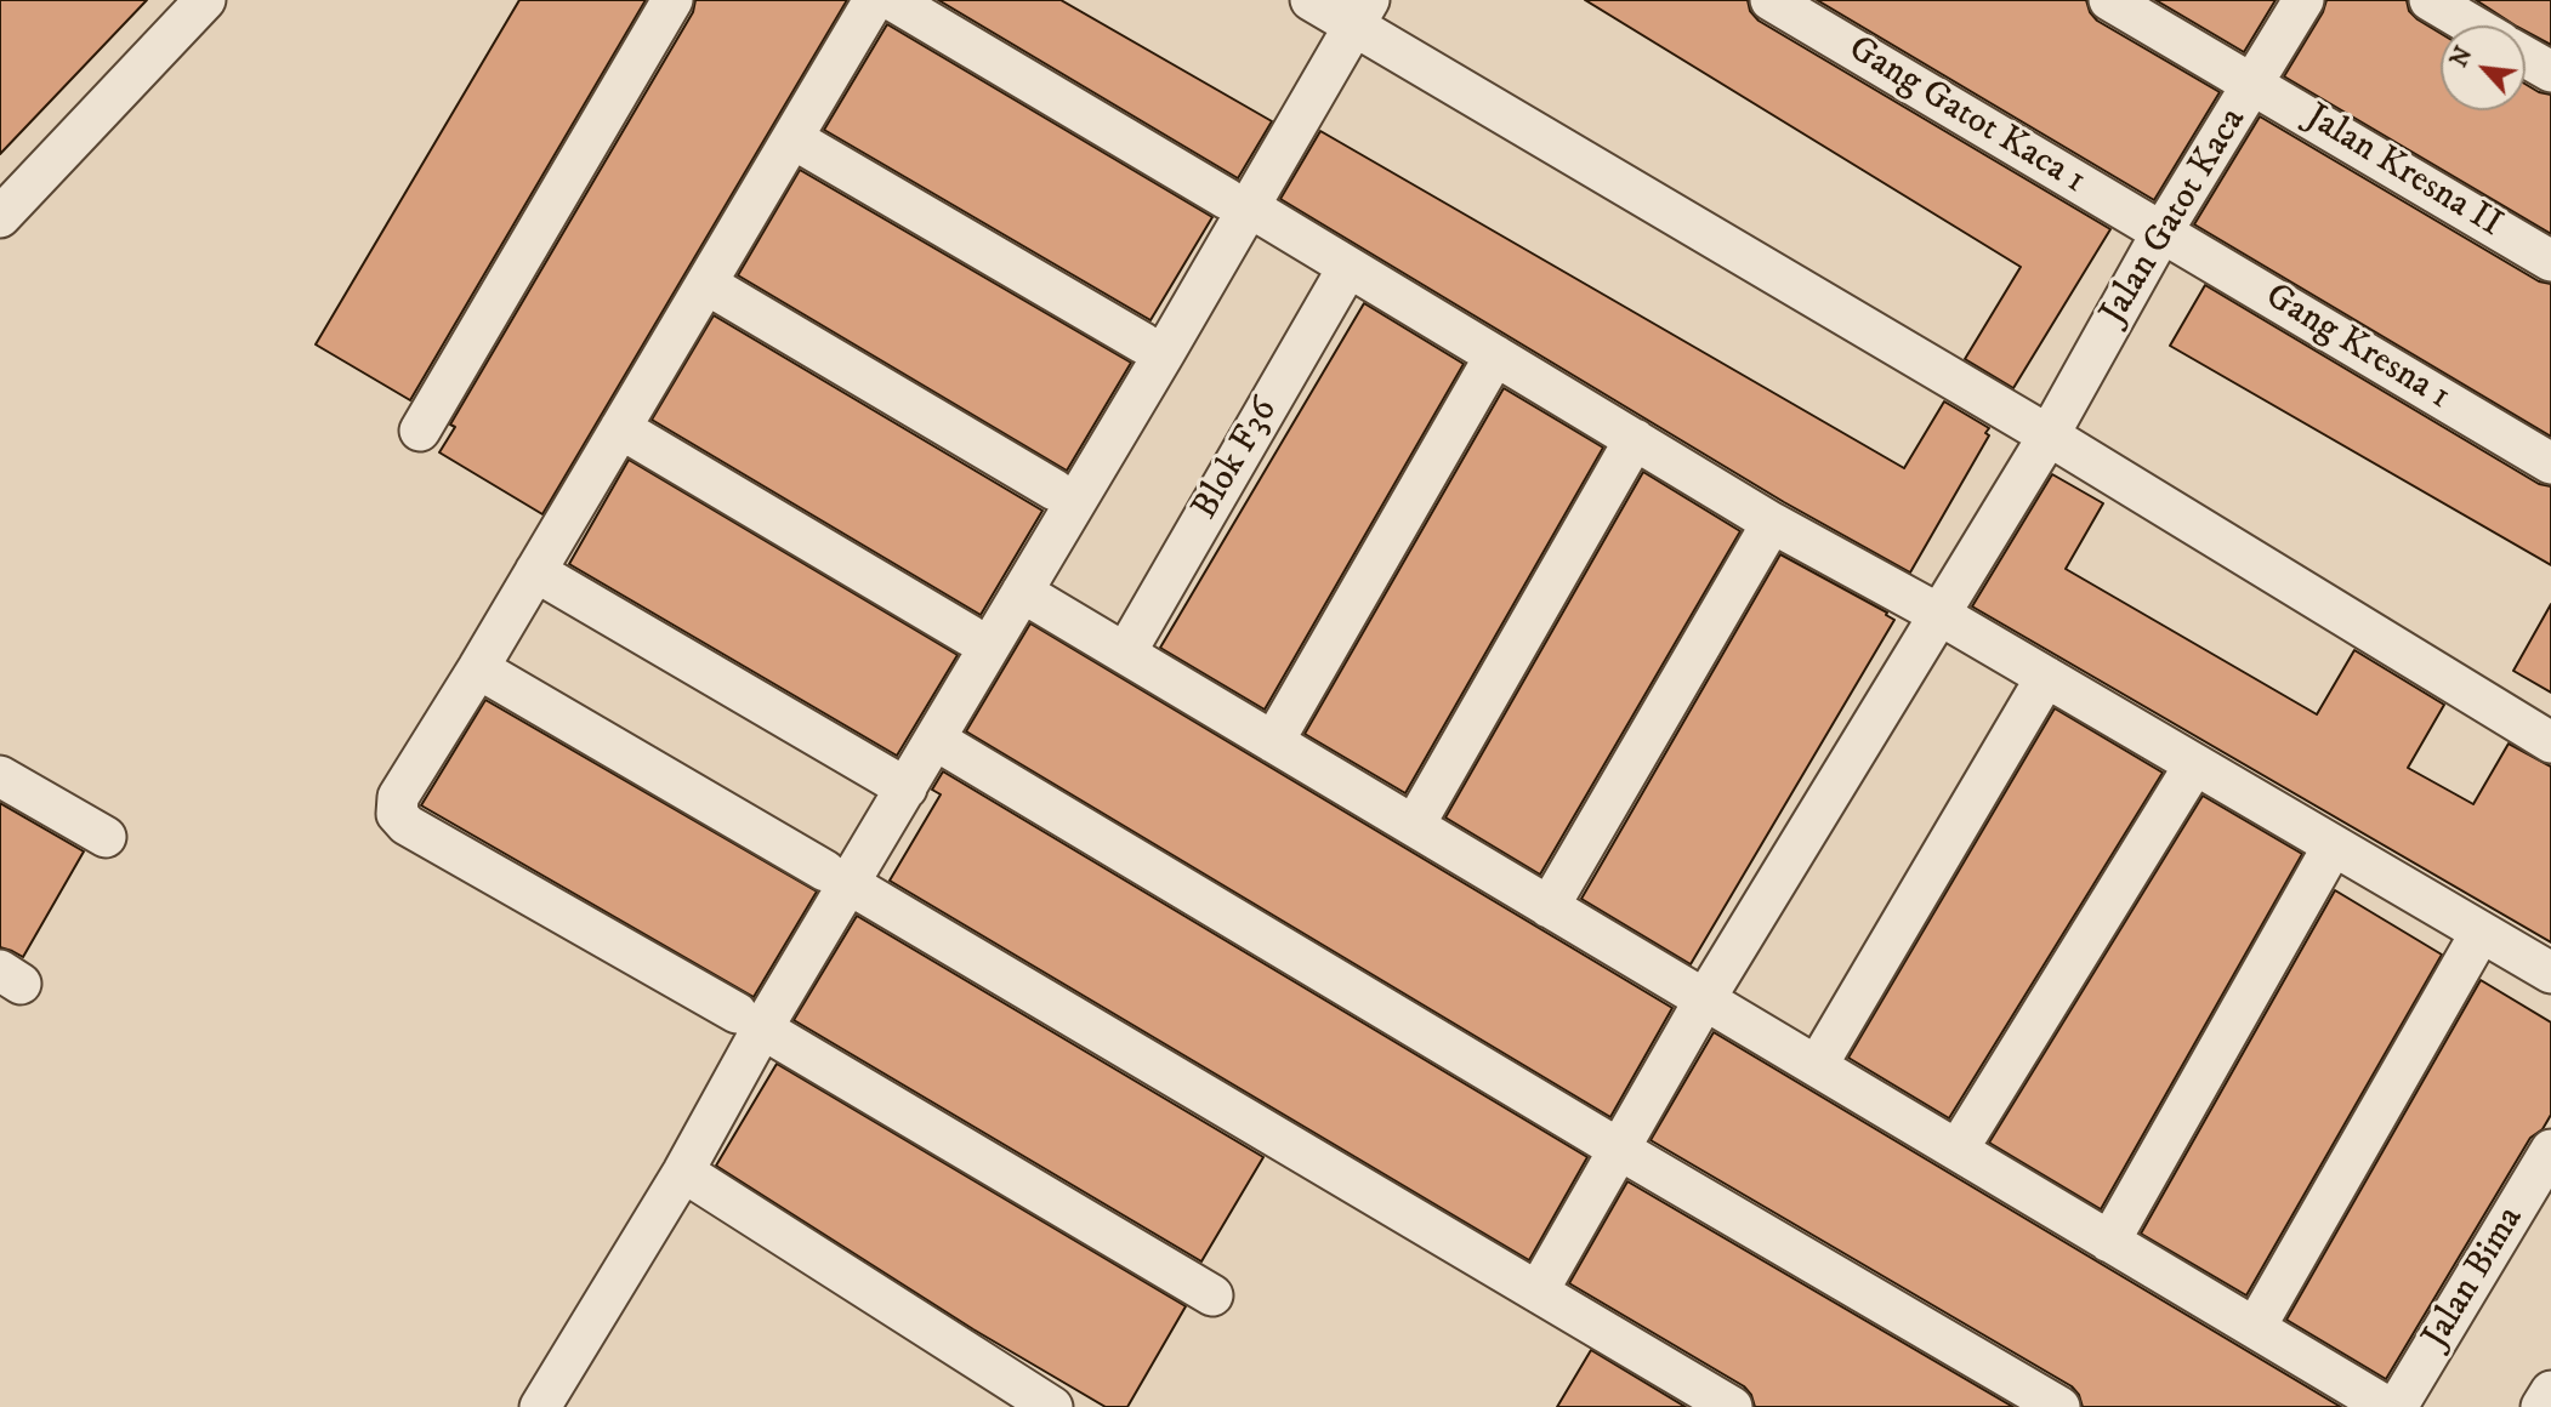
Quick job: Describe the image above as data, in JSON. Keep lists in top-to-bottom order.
{
  "streets": {
    "street": [
      "Gang Gatot Kaca 1",
      "Jalan Kresna II",
      "Jalan Gatot Kaca",
      "Gang Kresna 1",
      "Blok F36",
      "Jalan Bima"
    ]
  },
  "crossings": [
    ["Gang Gatot Kaca 1", "Jalan Gatot Kaca"],
    ["Gang Gatot Kaca 1", "Gang Kresna 1"],
    ["Jalan Kresna II", "Jalan Gatot Kaca"],
    ["Jalan Gatot Kaca", "Gang Kresna 1"]
  ],
  "north": "top left"
}
